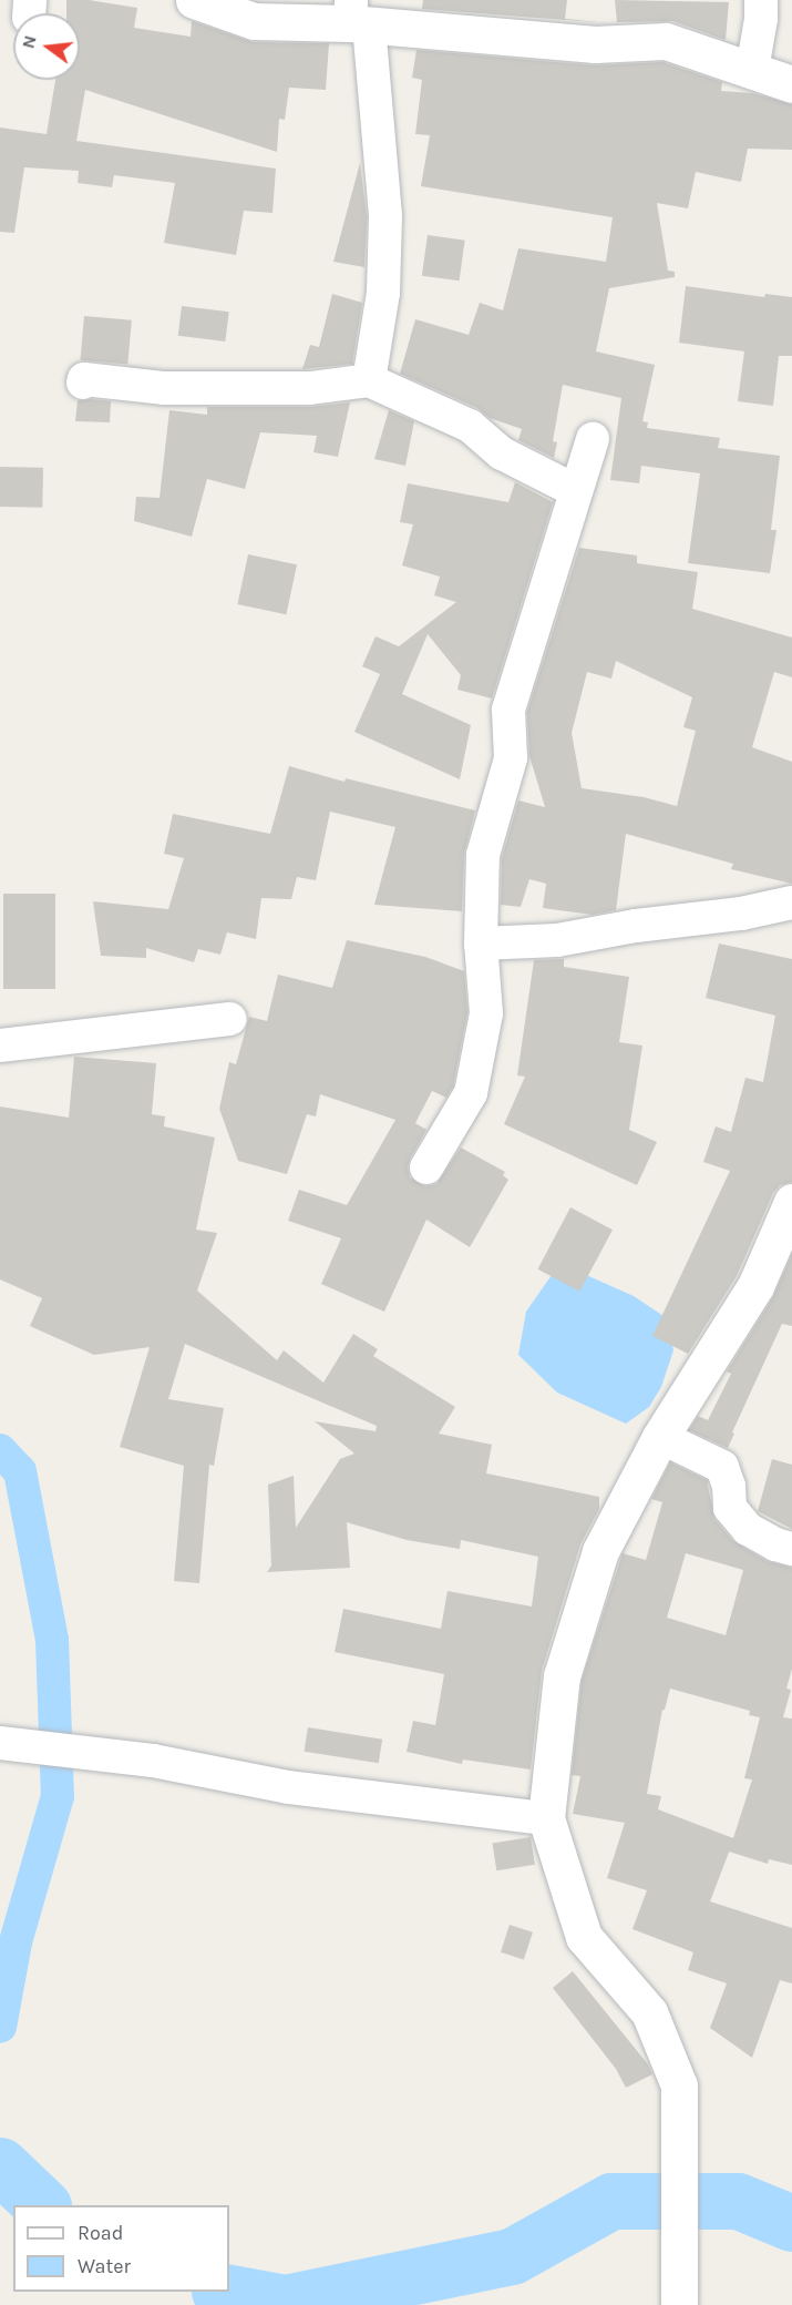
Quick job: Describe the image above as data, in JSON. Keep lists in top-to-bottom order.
{
  "legend": ["Road", "Water"],
  "north": "left"
}
